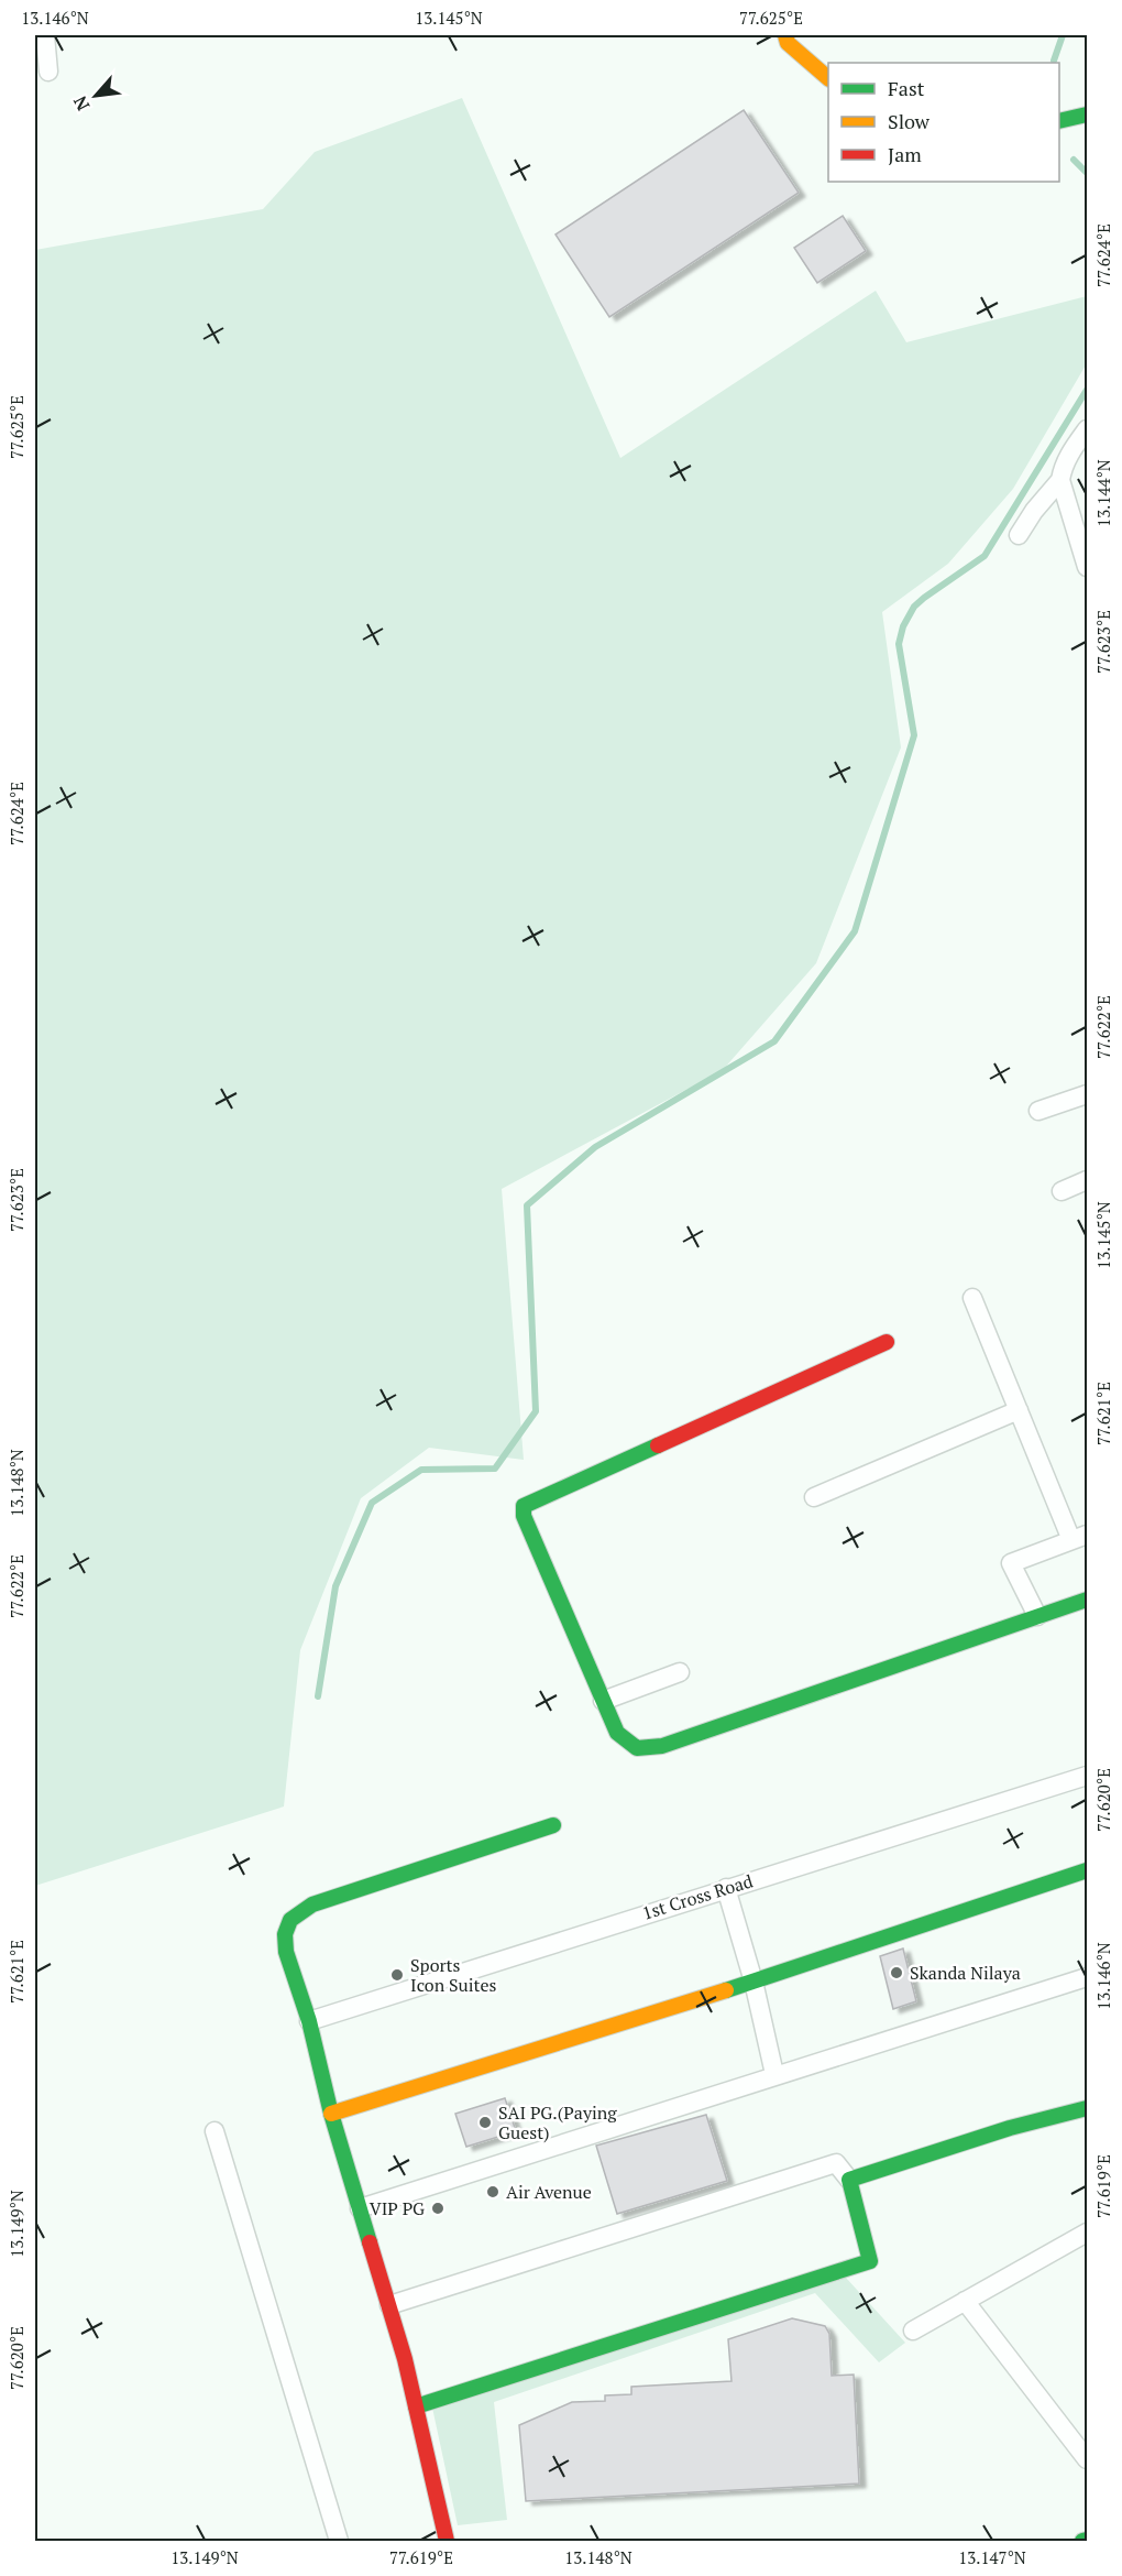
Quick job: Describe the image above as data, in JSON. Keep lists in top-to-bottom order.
{
  "streets": {
    "street": ["1st Cross Road"]
  },
  "places": [
    "Skanda Nilaya",
    "Sports Icon Suites",
    "SAI PG.(Paying Guest)",
    "Air Avenue",
    "VIP PG"
  ],
  "legend": ["Fast", "Slow", "Jam"],
  "north": "bottom left",
  "coordinates": [
    "13.146°N",
    "13.145°N",
    "77.625°E",
    "77.624°E",
    "13.144°N",
    "77.623°E",
    "77.622°E",
    "77.621°E",
    "13.148°N",
    "77.620°E",
    "77.619°E",
    "13.149°N",
    "13.147°N"
  ]
}
